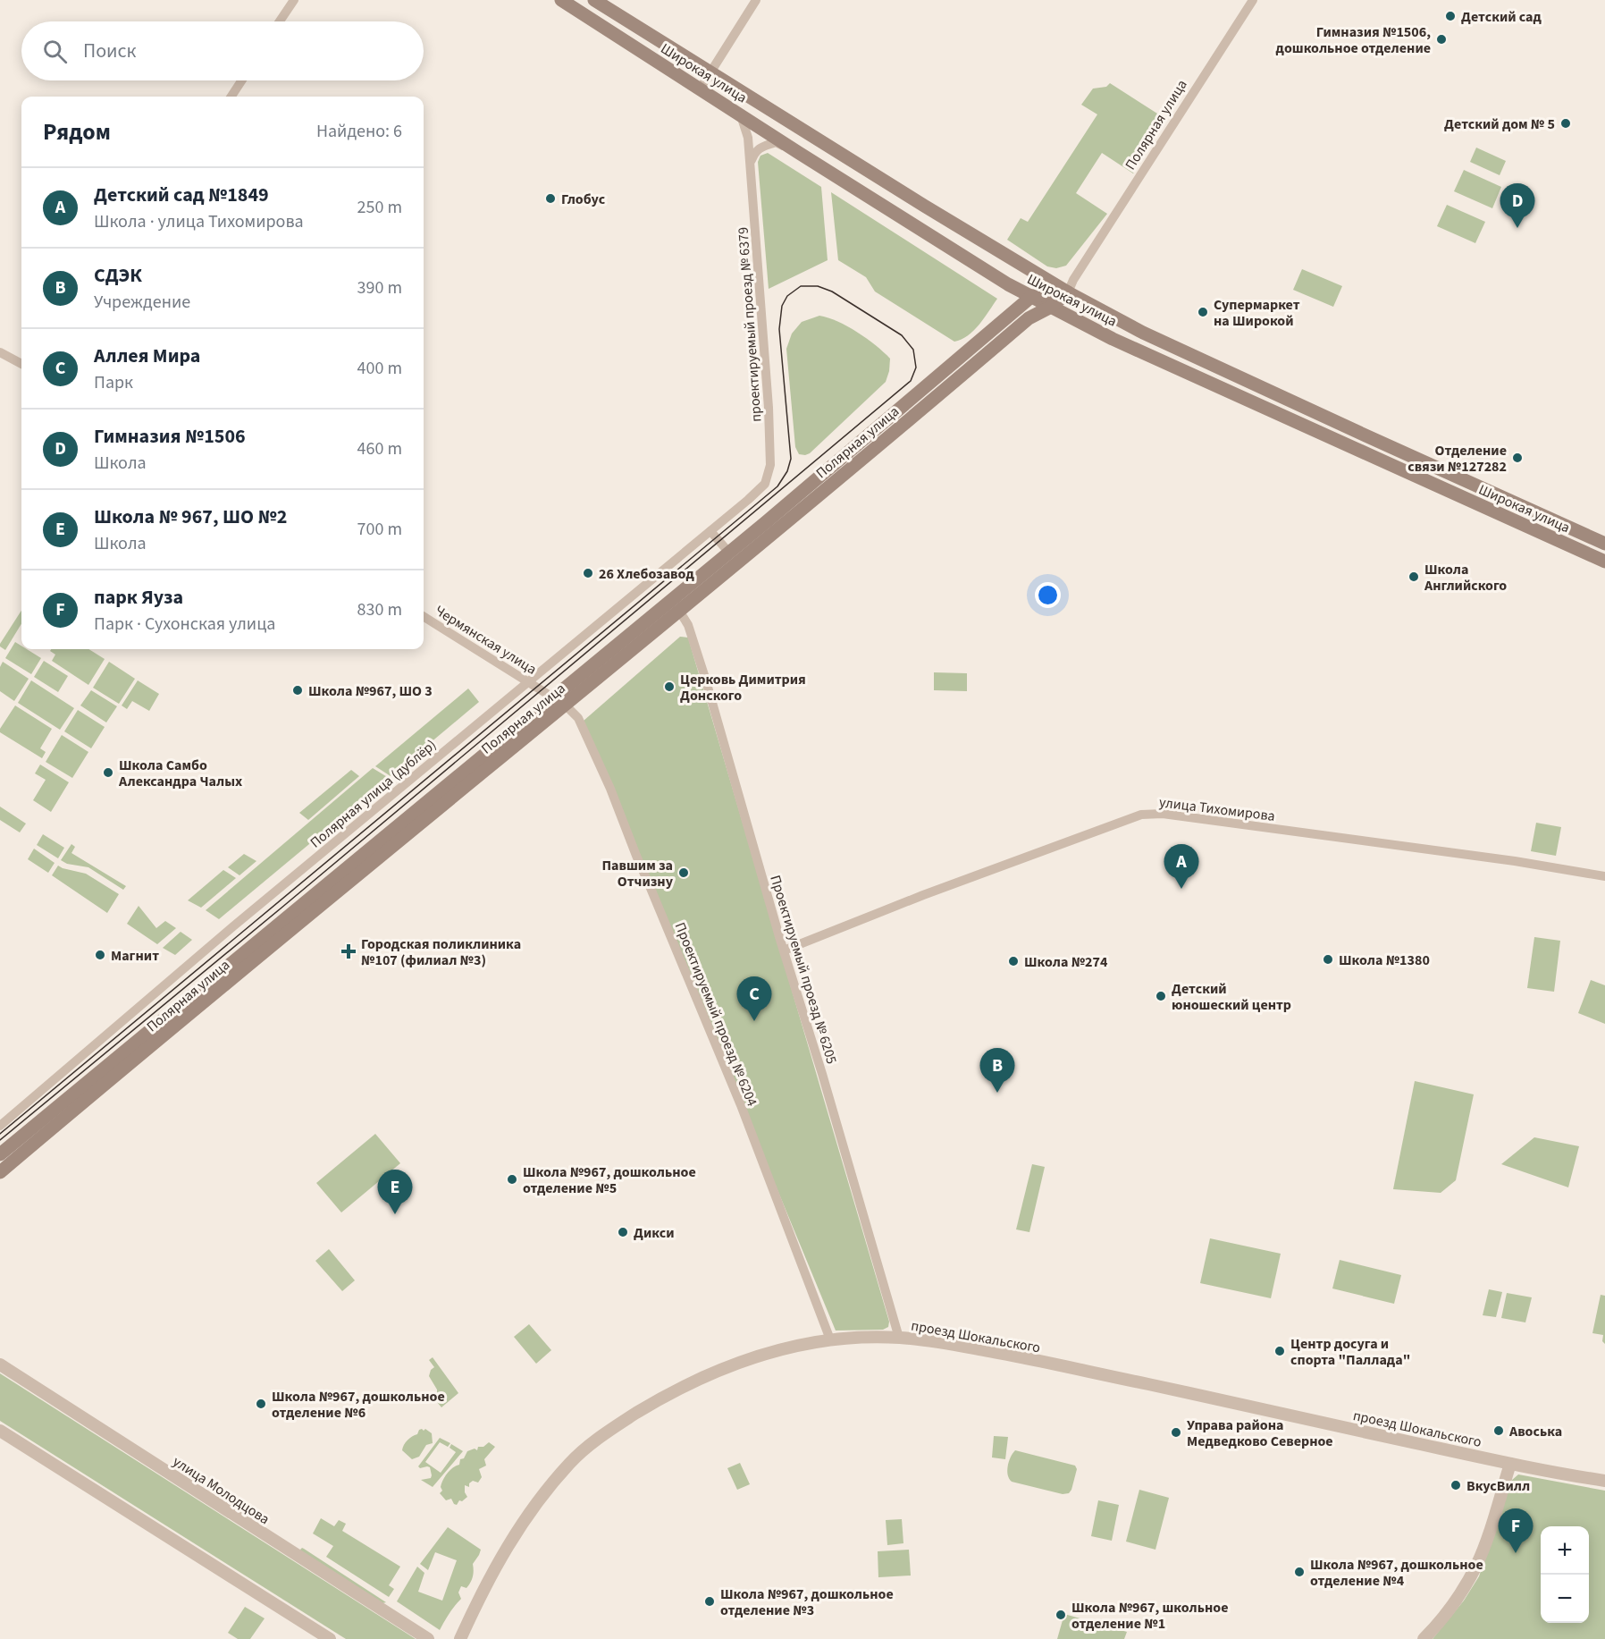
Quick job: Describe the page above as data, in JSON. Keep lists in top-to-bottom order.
{
  "streets": {
    "main road": ["Широкая улица", "Полярная улица"],
    "street": [
      "проектируемый проезд № 6379",
      "Чермянская улица",
      "Полярная улица (дублёр)",
      "улица Тихомирова",
      "Проектируемый проезд № 6205",
      "Проектируемый проезд № 6204",
      "проезд Шокальского",
      "улица Молодцова"
    ]
  },
  "crossings": [
    ["Широкая улица", "Полярная улица"],
    ["Широкая улица", "проектируемый проезд № 6379"],
    ["Полярная улица", "Чермянская улица"],
    ["Полярная улица", "Проектируемый проезд № 6205"],
    ["Полярная улица", "Проектируемый проезд № 6204"],
    ["проектируемый проезд № 6379", "Полярная улица (дублёр)"],
    ["Чермянская улица", "Полярная улица (дублёр)"],
    ["Чермянская улица", "Проектируемый проезд № 6204"],
    ["улица Тихомирова", "Проектируемый проезд № 6205"],
    ["Проектируемый проезд № 6205", "проезд Шокальского"],
    ["Проектируемый проезд № 6204", "проезд Шокальского"]
  ],
  "places": {
    "other": [
      "Детский сад",
      "Гимназия №1506, дошкольное отделение",
      "Детский дом № 5",
      "Глобус",
      "Супермаркет на Широкой",
      "Отделение связи №127282",
      "26 Хлебозавод",
      "Школа Английского",
      "Церковь Димитрия Донского",
      "Школа №967, ШО 3",
      "Школа Самбо Александра Чалых",
      "Павшим за Отчизну",
      "Магнит",
      "Школа №1380",
      "Школа №274",
      "Детский юношеский центр",
      "Школа №967, дошкольное отделение №5",
      "Дикси",
      "Центр досуга и спорта \"Паллада\"",
      "Школа №967, дошкольное отделение №6",
      "Авоська",
      "Управа района Медведково Северное",
      "ВкусВилл",
      "Школа №967, дошкольное отделение №4",
      "Школа №967, дошкольное отделение №3",
      "Школа №967, школьное отделение №1"
    ],
    "health": ["Городская поликлиника №107 (филиал №3)"]
  },
  "page": {
    "search": "Поиск",
    "heading": ["Рядом", "Найдено: 6"],
    "list": [
      {
        "mark": "A",
        "name": "Детский сад №1849",
        "note": "Школа · улица Тихомирова",
        "value": "250 m"
      },
      {
        "mark": "B",
        "name": "СДЭК",
        "note": "Учреждение",
        "value": "390 m"
      },
      {
        "mark": "C",
        "name": "Аллея Мира",
        "note": "Парк",
        "value": "400 m"
      },
      {
        "mark": "D",
        "name": "Гимназия №1506",
        "note": "Школа",
        "value": "460 m"
      },
      {
        "mark": "E",
        "name": "Школа № 967, ШО №2",
        "note": "Школа",
        "value": "700 m"
      },
      {
        "mark": "F",
        "name": "парк Яуза",
        "note": "Парк · Сухонская улица",
        "value": "830 m"
      }
    ],
    "pins": [
      "D",
      "A",
      "C",
      "B",
      "E",
      "F"
    ],
    "map_buttons": ["+", "−"]
  }
}
